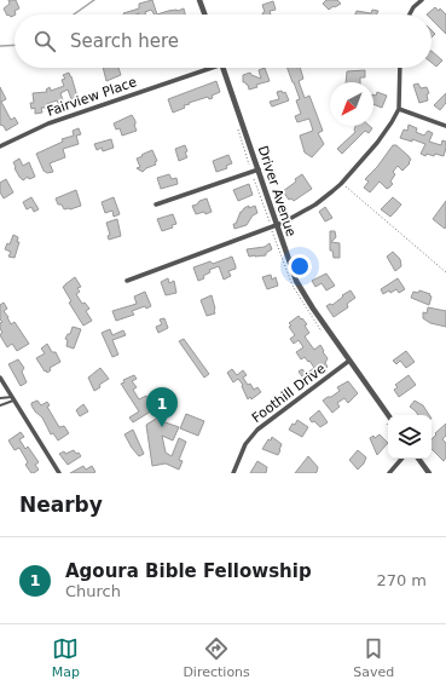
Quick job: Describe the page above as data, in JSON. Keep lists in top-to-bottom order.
{
  "streets": {
    "street": ["Fairview Place", "Driver Avenue", "Foothill Drive"]
  },
  "crossings": [
    ["Driver Avenue", "Foothill Drive"]
  ],
  "north": "bottom left",
  "page": {
    "search": "Search here",
    "pins": "1",
    "heading": "Nearby",
    "list": [
      {
        "mark": "1",
        "name": "Agoura Bible Fellowship",
        "note": "Church",
        "value": "270 m"
      }
    ],
    "nav": ["Map", "Directions", "Saved"]
  }
}
